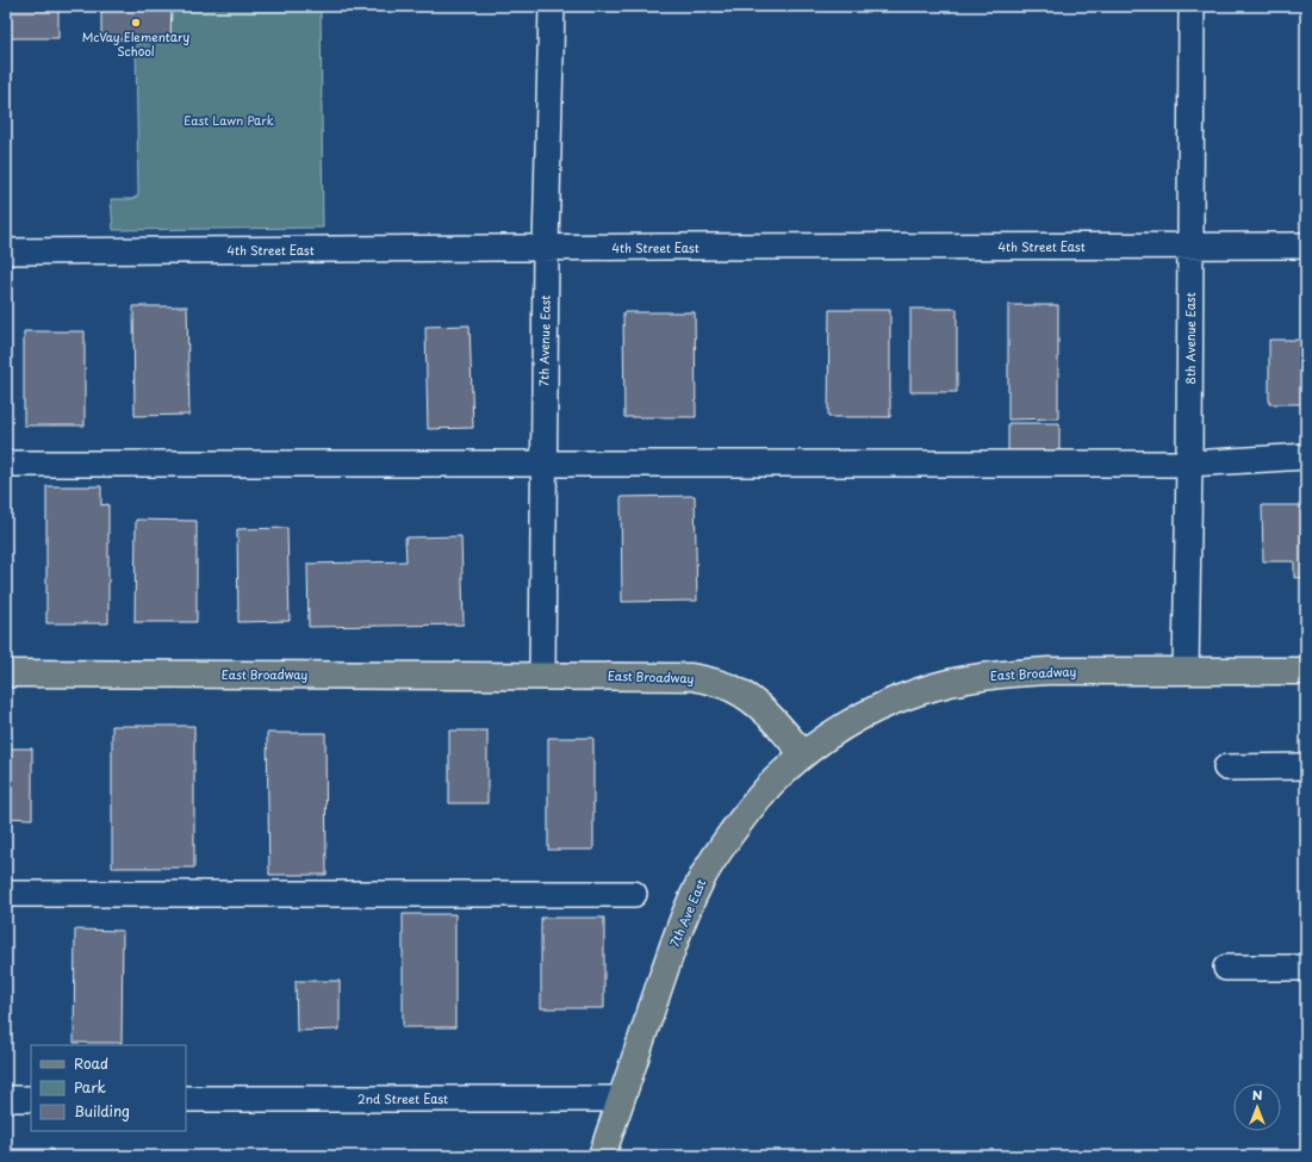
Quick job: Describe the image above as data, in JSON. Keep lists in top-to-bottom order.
{
  "streets": {
    "main road": ["East Broadway", "7th Ave East"],
    "street": [
      "4th Street East",
      "8th Avenue East",
      "7th Avenue East",
      "2nd Street East"
    ]
  },
  "crossings": [
    ["4th Street East", "8th Avenue East"],
    ["4th Street East", "7th Avenue East"],
    ["8th Avenue East", "East Broadway"],
    ["7th Avenue East", "East Broadway"],
    ["East Broadway", "7th Ave East"],
    ["7th Ave East", "2nd Street East"]
  ],
  "parks": ["East Lawn Park"],
  "places": ["McVay Elementary School"],
  "legend": ["Road", "Park", "Building"],
  "north": "top"
}
